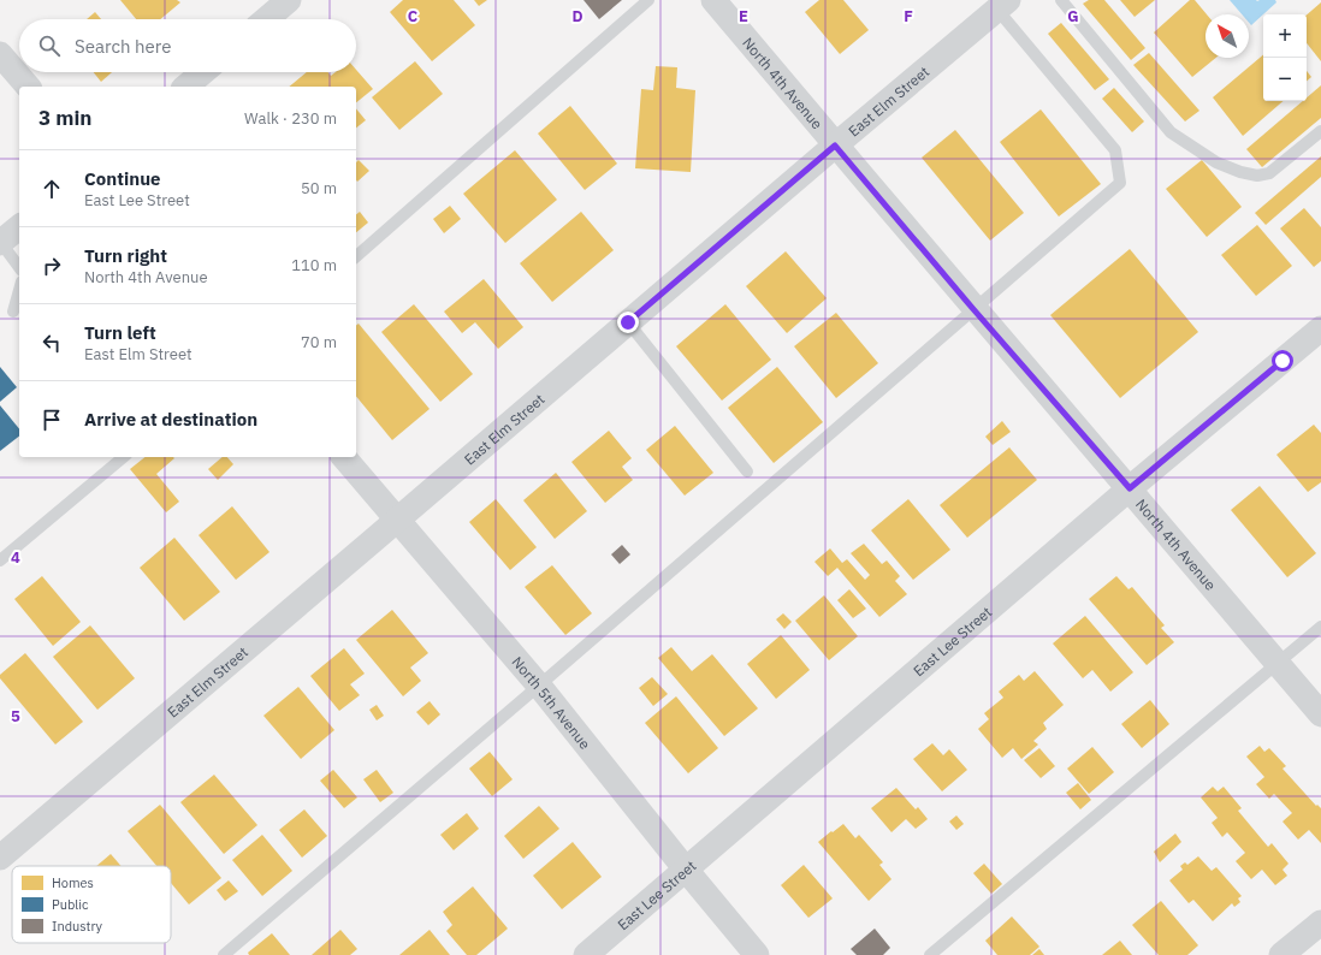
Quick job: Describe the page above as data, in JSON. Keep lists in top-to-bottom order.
{
  "streets": {
    "street": [
      "North 4th Avenue",
      "East Elm Street",
      "East Lee Street",
      "North 5th Avenue"
    ]
  },
  "crossings": [
    ["North 4th Avenue", "East Elm Street"],
    ["North 4th Avenue", "East Lee Street"],
    ["East Elm Street", "North 5th Avenue"],
    ["East Lee Street", "North 5th Avenue"]
  ],
  "legend": ["Homes", "Public", "Industry"],
  "north": "top left",
  "page": {
    "map_buttons": ["+", "−"],
    "search": "Search here",
    "heading": ["3 min", "Walk · 230 m"],
    "list": [
      ["Continue", "East Lee Street", "50 m"],
      ["Turn right", "North 4th Avenue", "110 m"],
      ["Turn left", "East Elm Street", "70 m"],
      "Arrive at destination"
    ]
  },
  "grid": {
    "columns": [
      "C",
      "D",
      "E",
      "F",
      "G"
    ],
    "rows": ["4", "5"]
  }
}
